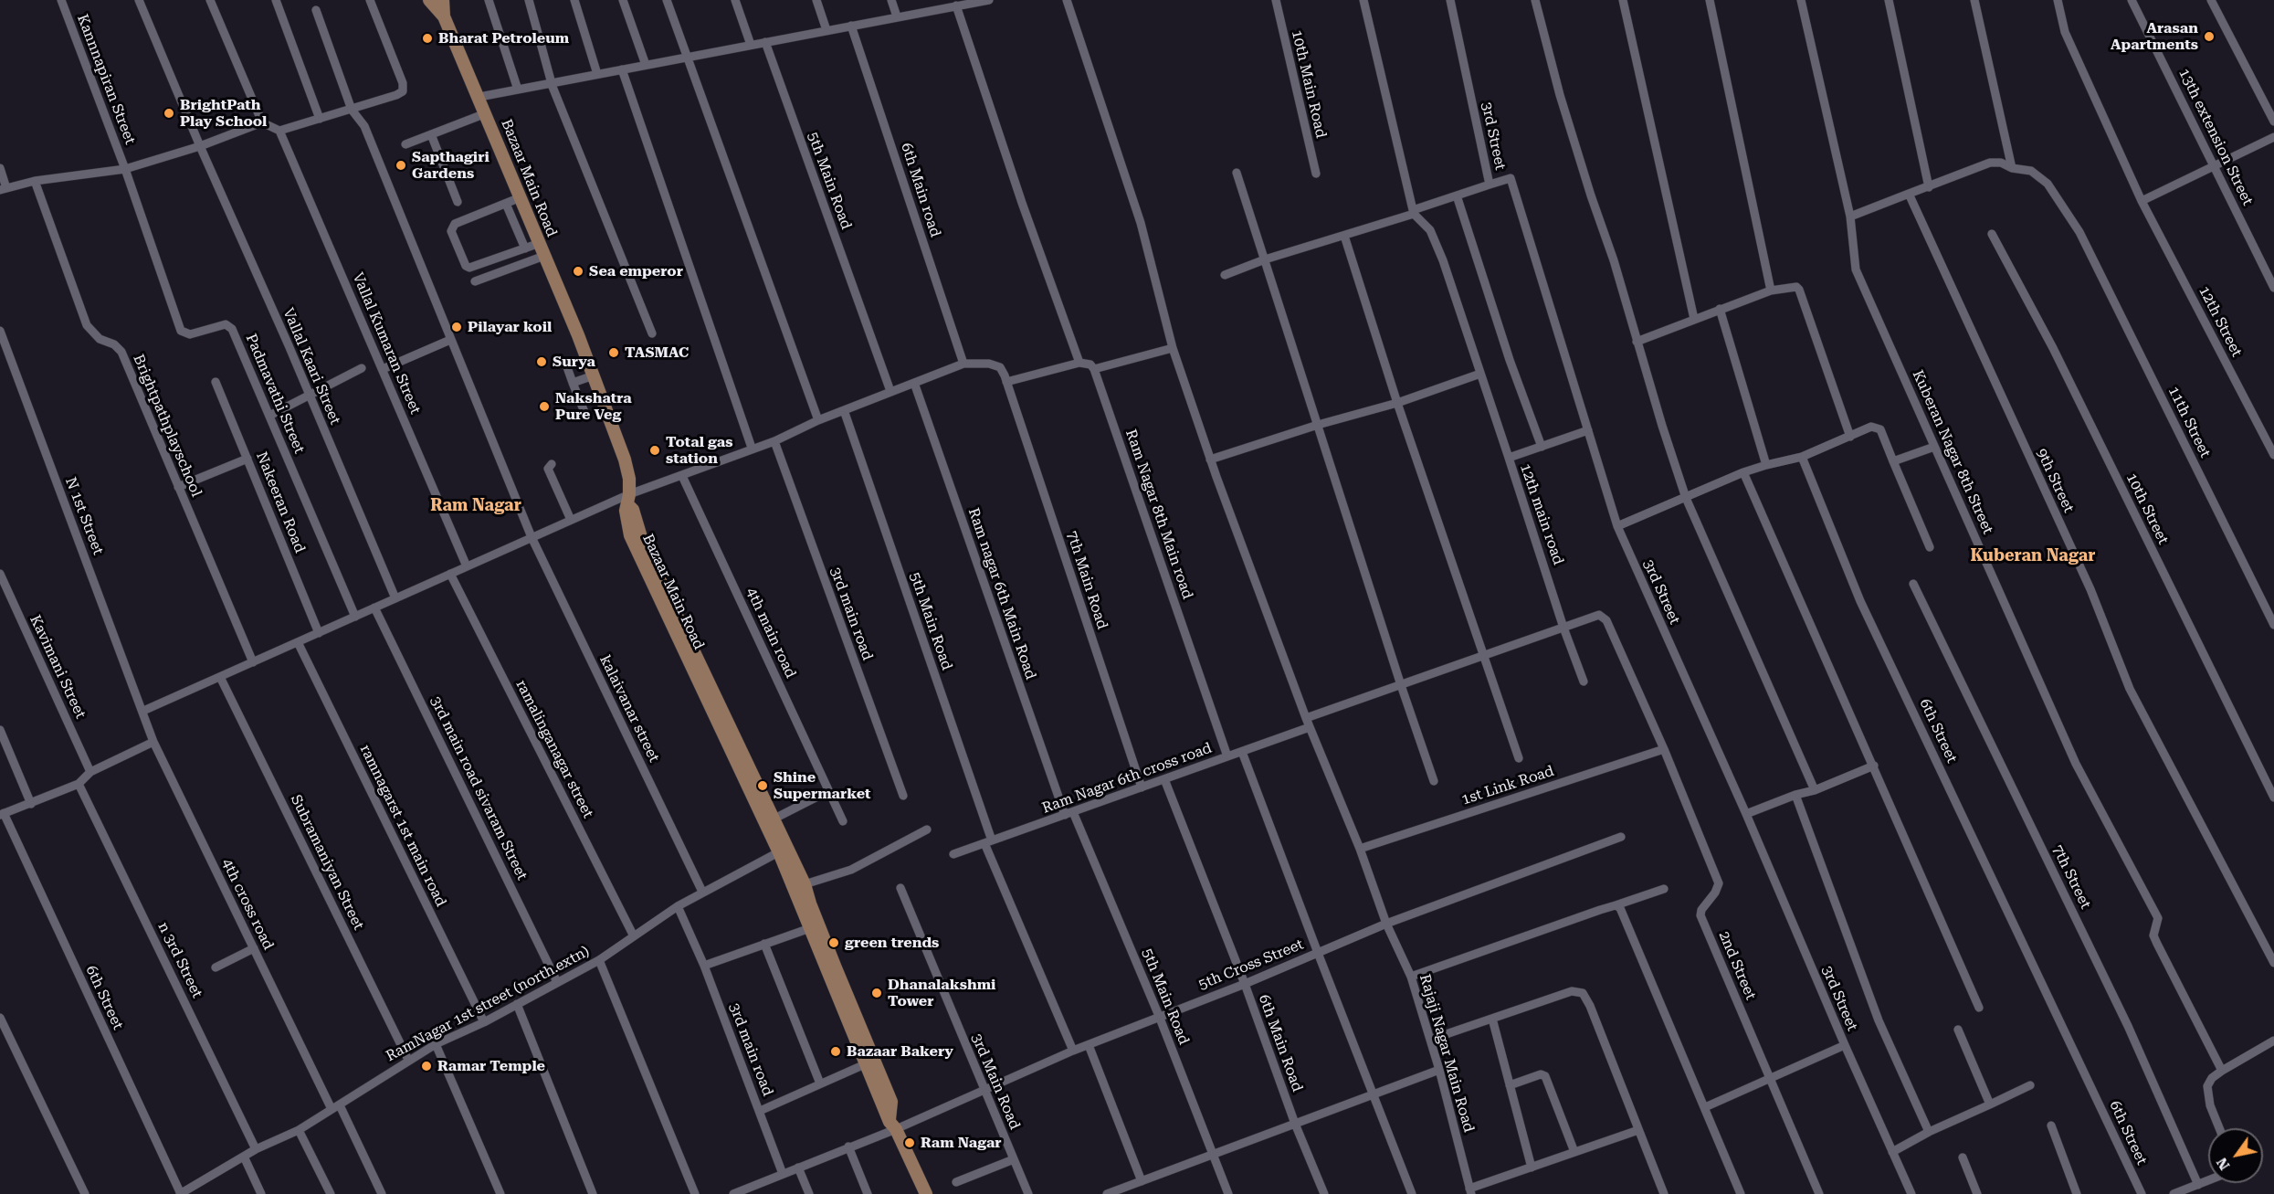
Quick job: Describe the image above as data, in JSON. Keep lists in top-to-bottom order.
{
  "streets": {
    "main road": ["Bazaar Main Road"],
    "street": [
      "Kannnapiran Street",
      "10th Main Road",
      "3rd Street",
      "13th extension Street",
      "5th Main Road",
      "6th Main road",
      "12th Street",
      "Vallal Kumaran Street",
      "Vallal Kaari Street",
      "Padmavathi Street",
      "11th Street",
      "Brightpathplayschool",
      "Kuberan Nagar 8th Street",
      "9th Street",
      "Nakeeran Road",
      "10th Street",
      "Ram Nagar 8th Main road",
      "12th main road",
      "N 1st Street",
      "7th Main Road",
      "Ram nagar 6th Main Road",
      "3rd main road",
      "4th main road",
      "Kavimani Street",
      "kalaivanar street",
      "6th Street",
      "ramalinganagar street",
      "Ram Nagar 6th cross road",
      "1st Link Road",
      "3rd main road sivaram Street",
      "ramnagarst 1st main road",
      "Subramaniyan Street",
      "7th Street",
      "4th cross road",
      "n 3rd Street",
      "5th Cross Street",
      "2nd Street",
      "RamNagar 1st street (north.extn)",
      "6th Main Road",
      "Rajaji Nagar Main Road",
      "3rd Main Road"
    ]
  },
  "crossings": [
    ["Kannnapiran Street", "Padmavathi Street"],
    ["3rd Street", "12th main road"],
    ["Bazaar Main Road", "RamNagar 1st street (north.extn)"],
    ["5th Main Road", "Ram nagar 6th Main Road"],
    ["5th Main Road", "Ram Nagar 6th cross road"],
    ["5th Main Road", "5th Cross Street"],
    ["Ram Nagar 8th Main road", "Ram Nagar 6th cross road"],
    ["N 1st Street", "4th cross road"],
    ["7th Main Road", "Ram Nagar 6th cross road"],
    ["Ram nagar 6th Main Road", "Ram Nagar 6th cross road"],
    ["3rd main road", "5th Cross Street"],
    ["3rd main road", "RamNagar 1st street (north.extn)"],
    ["kalaivanar street", "RamNagar 1st street (north.extn)"],
    ["6th Street", "RamNagar 1st street (north.extn)"],
    ["ramalinganagar street", "RamNagar 1st street (north.extn)"],
    ["Ram Nagar 6th cross road", "6th Main Road"],
    ["Ram Nagar 6th cross road", "Rajaji Nagar Main Road"],
    ["1st Link Road", "2nd Street"],
    ["1st Link Road", "Rajaji Nagar Main Road"],
    ["3rd main road sivaram Street", "RamNagar 1st street (north.extn)"],
    ["ramnagarst 1st main road", "RamNagar 1st street (north.extn)"],
    ["Subramaniyan Street", "RamNagar 1st street (north.extn)"],
    ["4th cross road", "RamNagar 1st street (north.extn)"],
    ["n 3rd Street", "RamNagar 1st street (north.extn)"],
    ["5th Cross Street", "6th Main Road"],
    ["5th Cross Street", "Rajaji Nagar Main Road"],
    ["5th Cross Street", "3rd Main Road"]
  ],
  "districts": ["Ram Nagar", "Kuberan Nagar"],
  "places": [
    "Arasan Apartments",
    "Bharat Petroleum",
    "BrightPath Play School",
    "Sapthagiri Gardens",
    "Sea emperor",
    "Pilayar koil",
    "TASMAC",
    "Surya",
    "Nakshatra Pure Veg",
    "Total gas station",
    "Shine Supermarket",
    "green trends",
    "Dhanalakshmi Tower",
    "Bazaar Bakery",
    "Ramar Temple",
    "Ram Nagar"
  ],
  "north": "bottom left"
}
